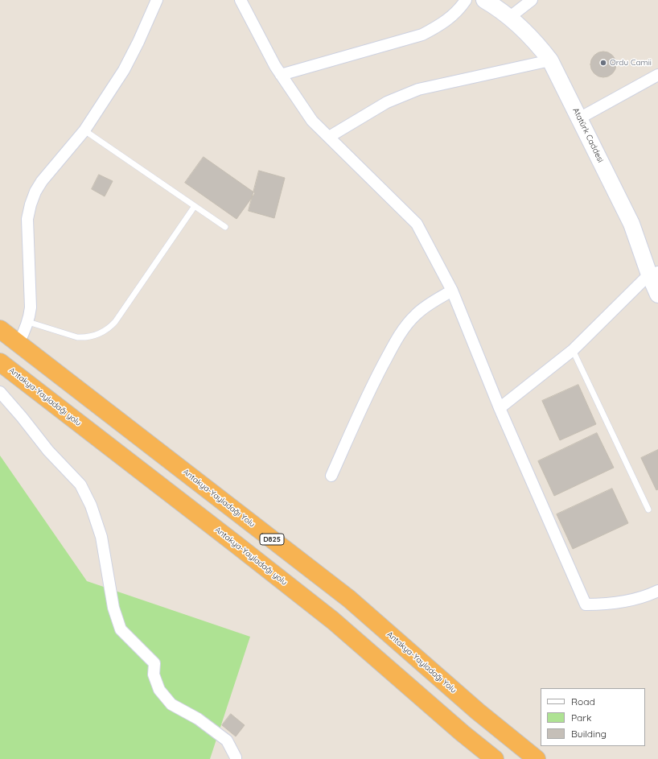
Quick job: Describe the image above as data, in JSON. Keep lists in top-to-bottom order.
{
  "streets": {
    "highway": ["Antakya-Yayladağı yolu", "Antakya-Yayladağı Yolu", "D825"],
    "main road": ["Atatürk Caddesi"]
  },
  "places": ["Ordu Camii"],
  "legend": ["Road", "Park", "Building"]
}
